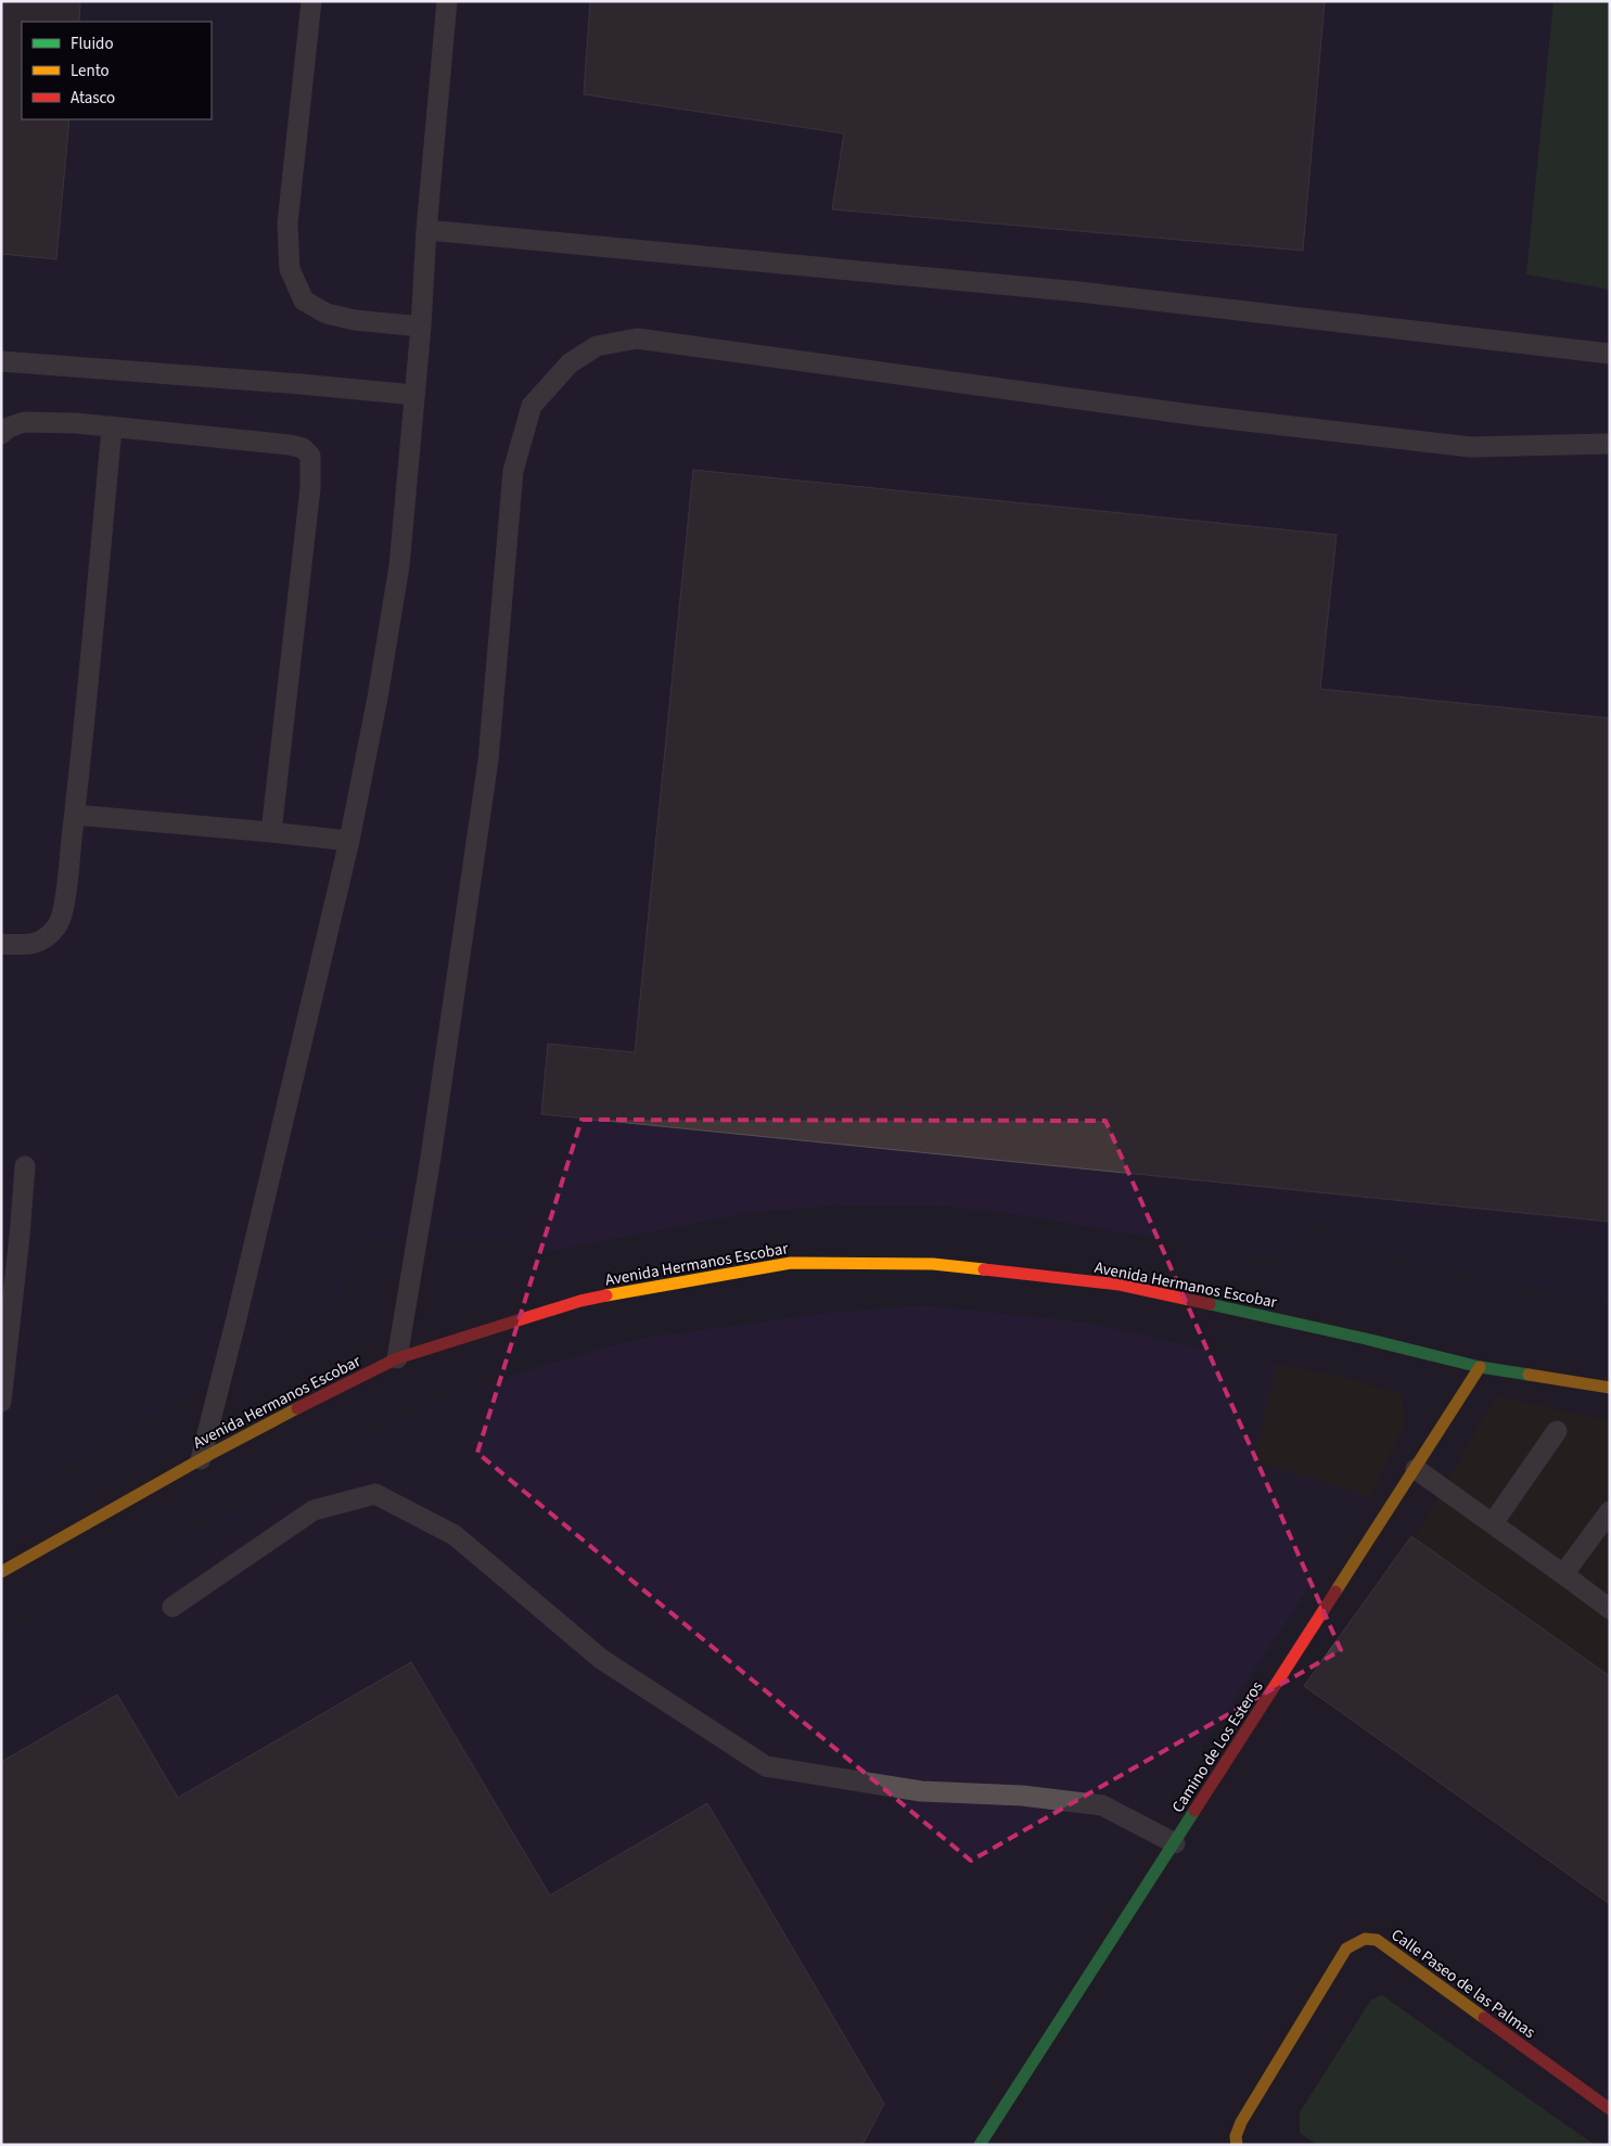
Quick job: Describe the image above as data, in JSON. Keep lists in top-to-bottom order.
{
  "streets": {
    "main road": ["Avenida Hermanos Escobar", "Camino de Los Esteros", "Calle Paseo de las Palmas"]
  },
  "crossings": [
    ["Avenida Hermanos Escobar", "Camino de Los Esteros"]
  ],
  "legend": ["Fluido", "Lento", "Atasco"]
}
